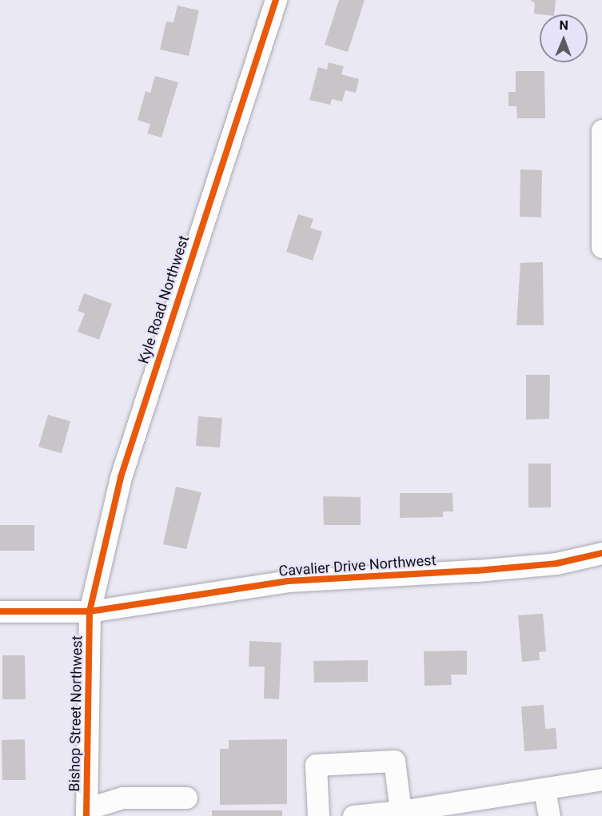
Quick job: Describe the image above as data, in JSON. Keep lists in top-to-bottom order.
{
  "streets": {
    "street": ["Kyle Road Northwest", "Cavalier Drive Northwest", "Bishop Street Northwest"]
  },
  "crossings": [
    ["Kyle Road Northwest", "Cavalier Drive Northwest"],
    ["Kyle Road Northwest", "Bishop Street Northwest"],
    ["Cavalier Drive Northwest", "Bishop Street Northwest"]
  ],
  "north": "top"
}
